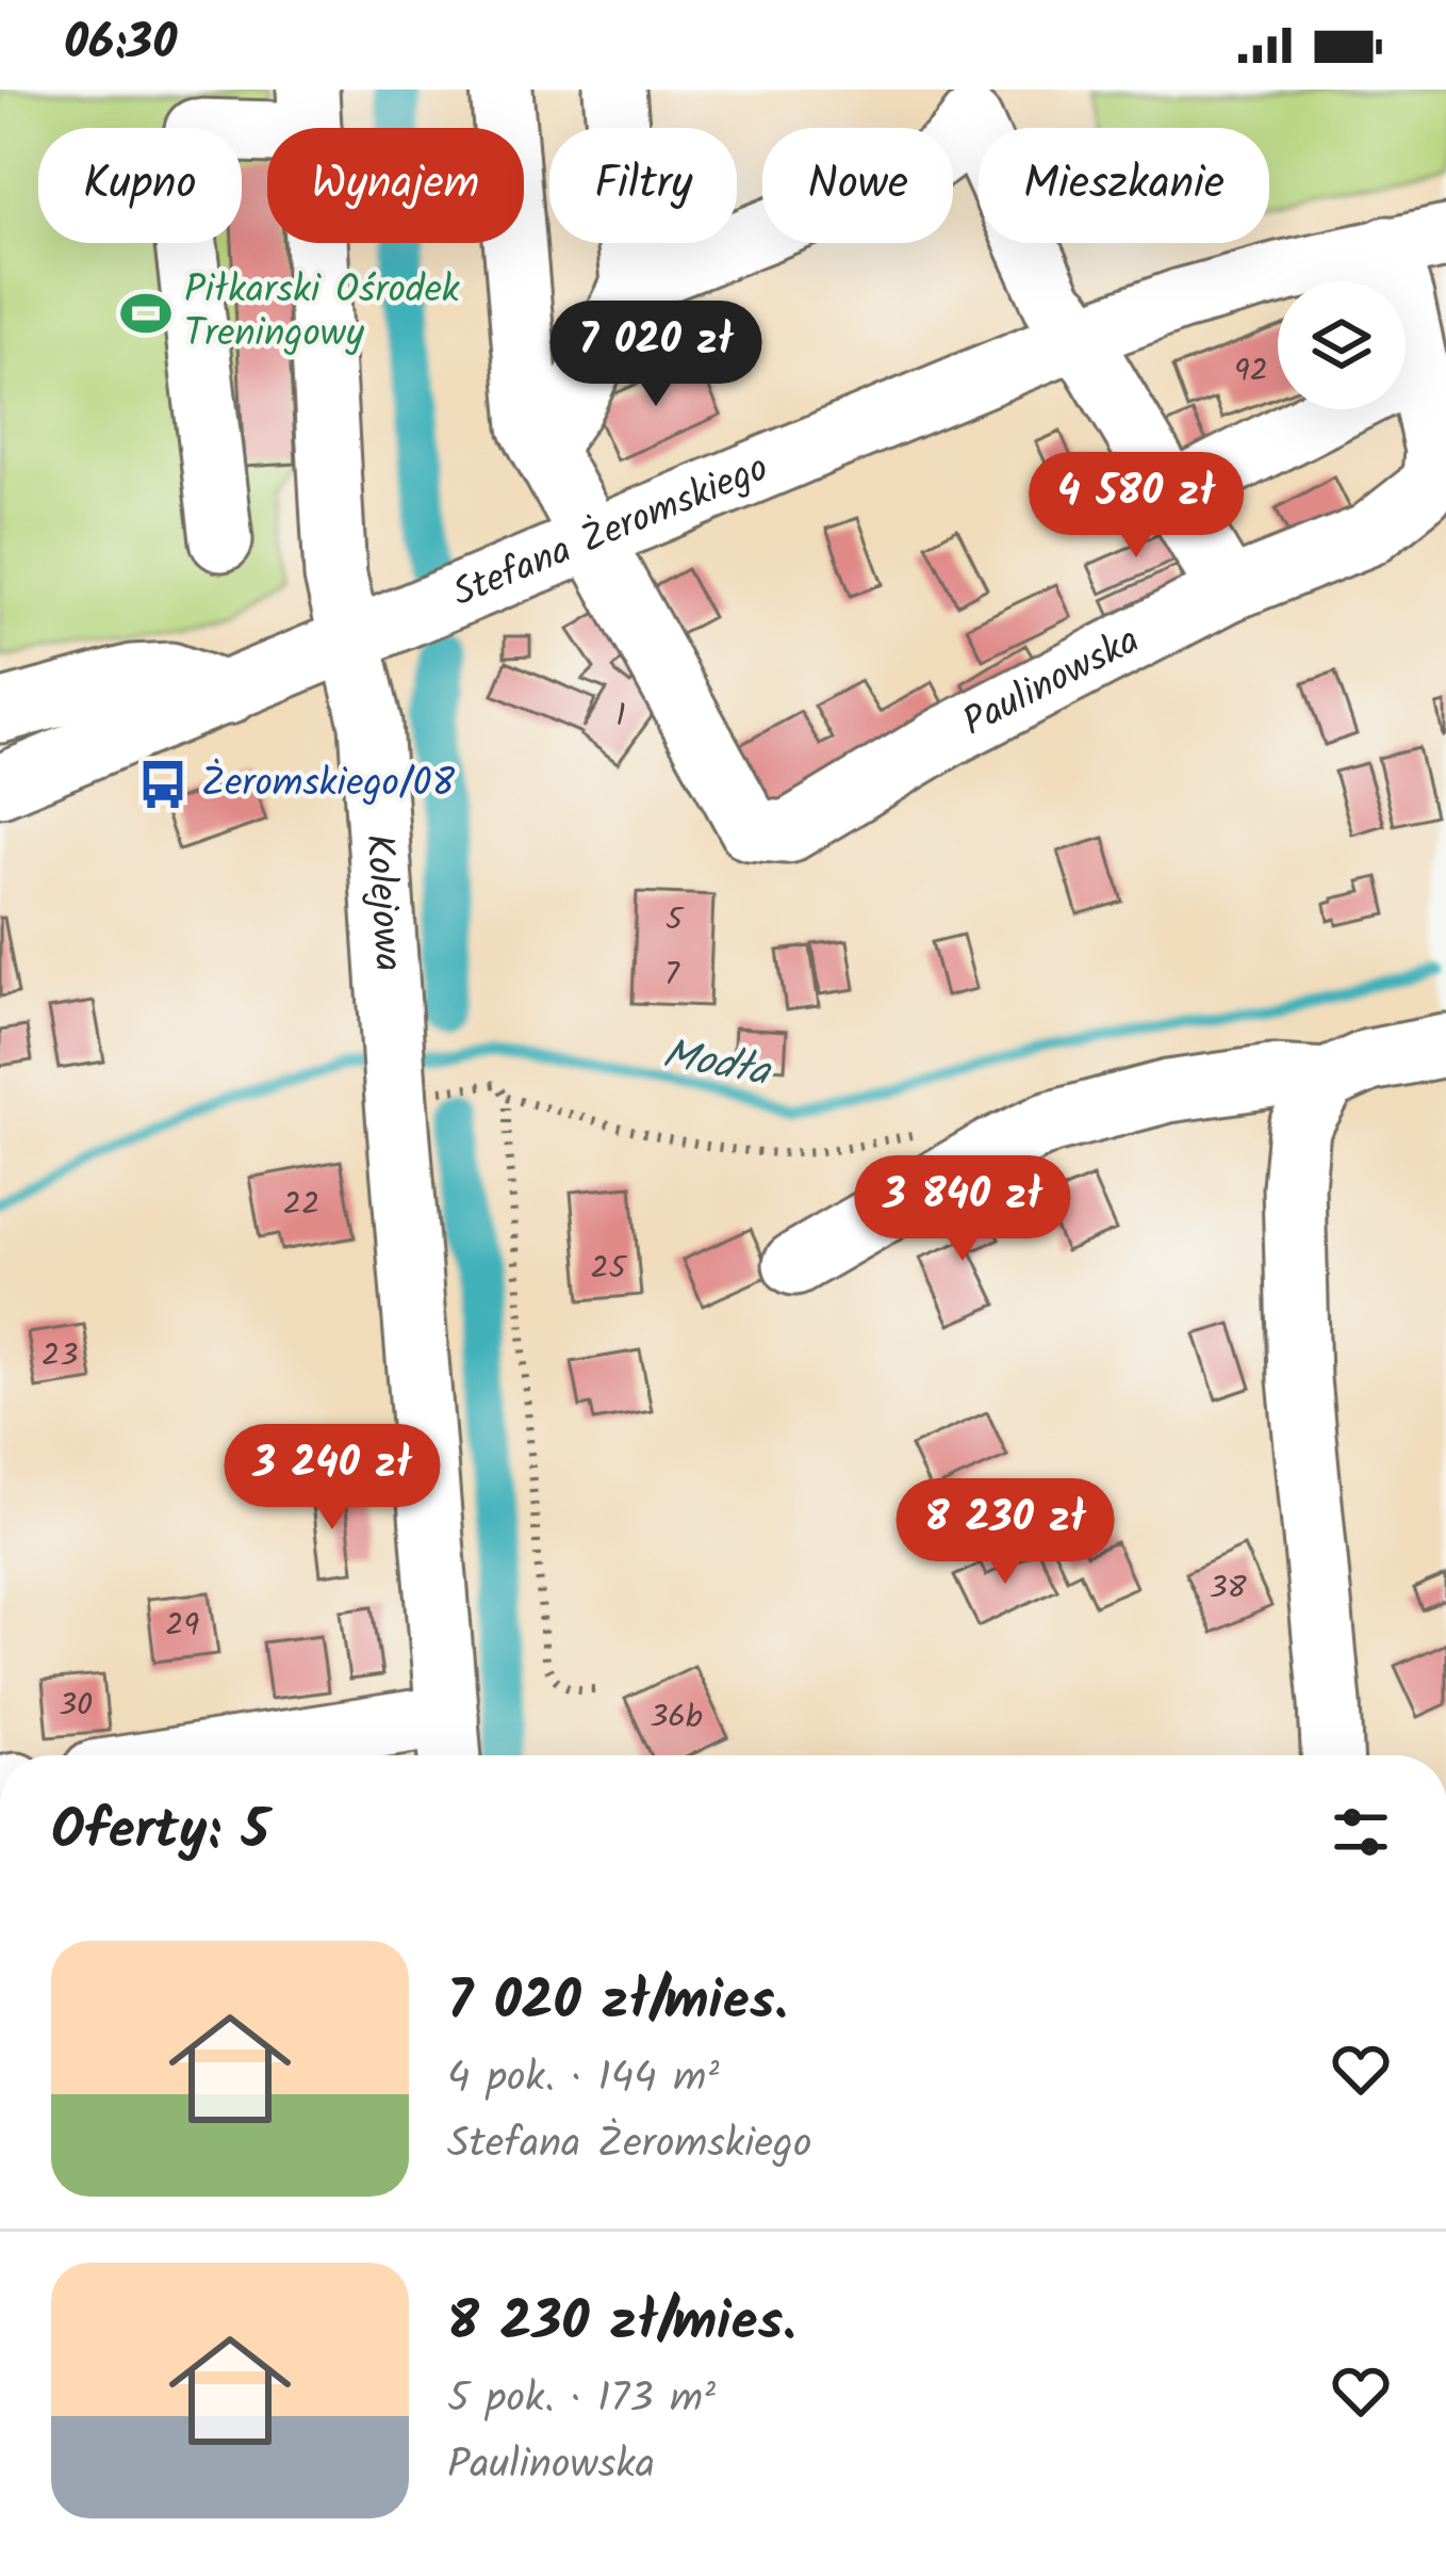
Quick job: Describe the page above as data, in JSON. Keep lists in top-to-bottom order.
{
  "streets": {
    "street": ["Stefana Żeromskiego", "Paulinowska", "Kolejowa"]
  },
  "crossings": [
    ["Stefana Żeromskiego", "Paulinowska"],
    ["Stefana Żeromskiego", "Kolejowa"]
  ],
  "water": ["Modła"],
  "places": {
    "sports": ["Piłkarski Ośrodek Treningowy"],
    "bus stop": ["Żeromskiego/08"]
  },
  "house_numbers": [
    "92",
    "1",
    "5",
    "7",
    "22",
    "25",
    "23",
    "38",
    "29",
    "30",
    "36b"
  ],
  "page": {
    "status": "06:30",
    "chip": [
      "Kupno",
      "Wynajem",
      "Filtry",
      "Nowe",
      "Mieszkanie"
    ],
    "price": [
      "7 020 zł",
      "4 580 zł",
      "3 840 zł",
      "3 240 zł",
      "8 230 zł"
    ],
    "heading": "Oferty: 5",
    "list": [
      {
        "name": "7 020 zł/mies.",
        "note": "4 pok. · 144 m² · Stefana Żeromskiego"
      },
      {
        "name": "8 230 zł/mies.",
        "note": "5 pok. · 173 m² · Paulinowska"
      }
    ]
  }
}
